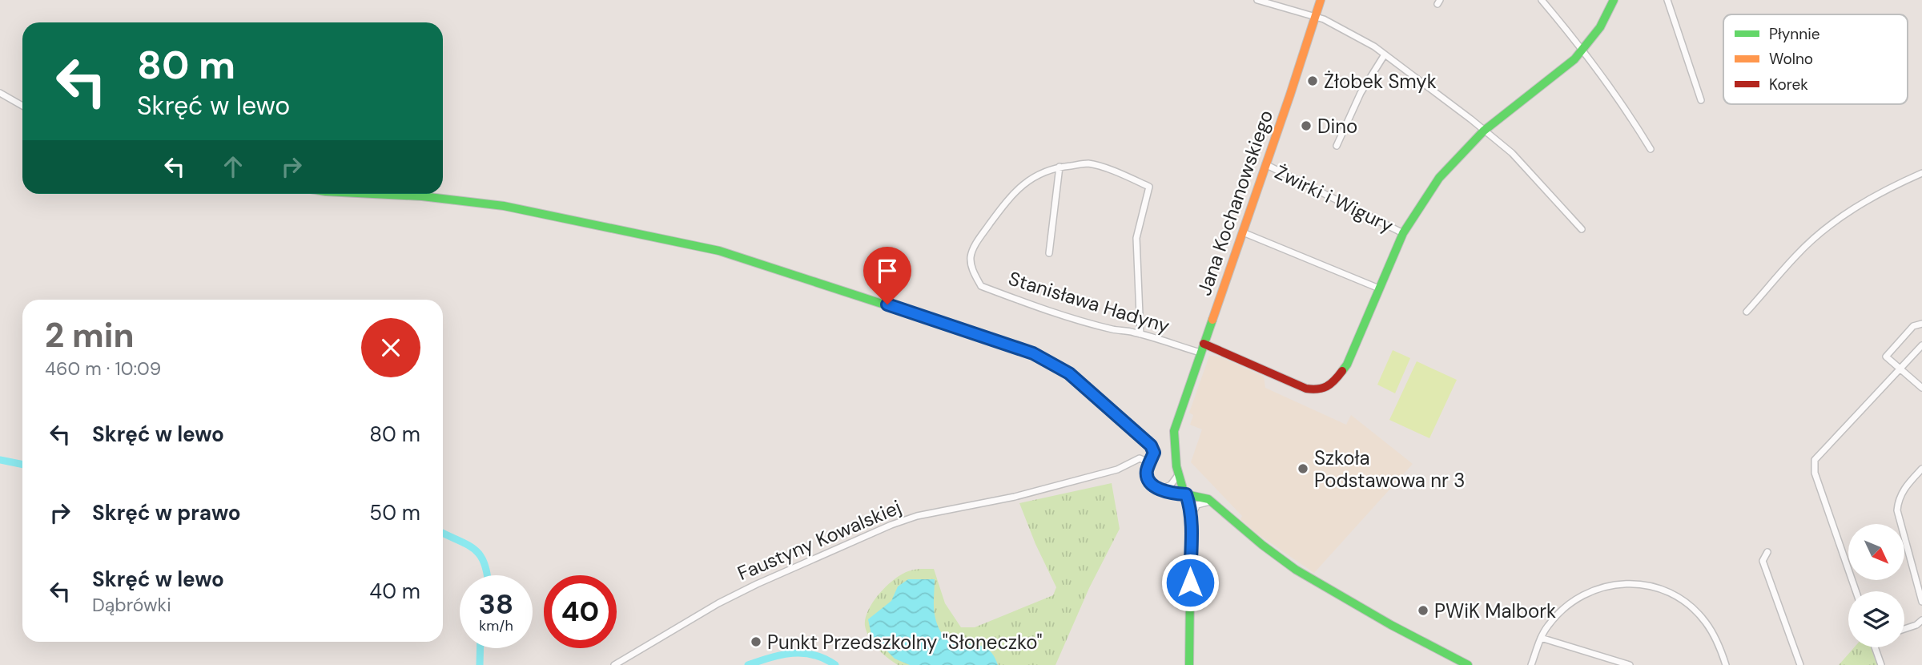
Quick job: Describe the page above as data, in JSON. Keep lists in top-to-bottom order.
{
  "streets": {
    "street": [
      "Żwirki i Wigury",
      "Jana Kochanowskiego",
      "Stanisława Hadyny",
      "Faustyny Kowalskiej"
    ]
  },
  "crossings": [
    ["Żwirki i Wigury", "Jana Kochanowskiego"],
    ["Jana Kochanowskiego", "Stanisława Hadyny"]
  ],
  "places": [
    "Żłobek Smyk",
    "Dino",
    "Szkoła Podstawowa nr 3",
    "PWiK Malbork",
    "Punkt Przedszkolny \"Słoneczko\""
  ],
  "legend": ["Płynnie", "Wolno", "Korek"],
  "north": "bottom right",
  "page": {
    "turn": ["80 m", "Skręć w lewo"],
    "heading": ["2 min", "460 m · 10:09"],
    "list": [
      {
        "name": "Skręć w lewo",
        "value": "80 m"
      },
      {
        "name": "Skręć w prawo",
        "value": "50 m"
      },
      {
        "name": "Skręć w lewo",
        "note": "Dąbrówki",
        "value": "40 m"
      }
    ],
    "speed": "38 km/h",
    "limit": "40"
  }
}
